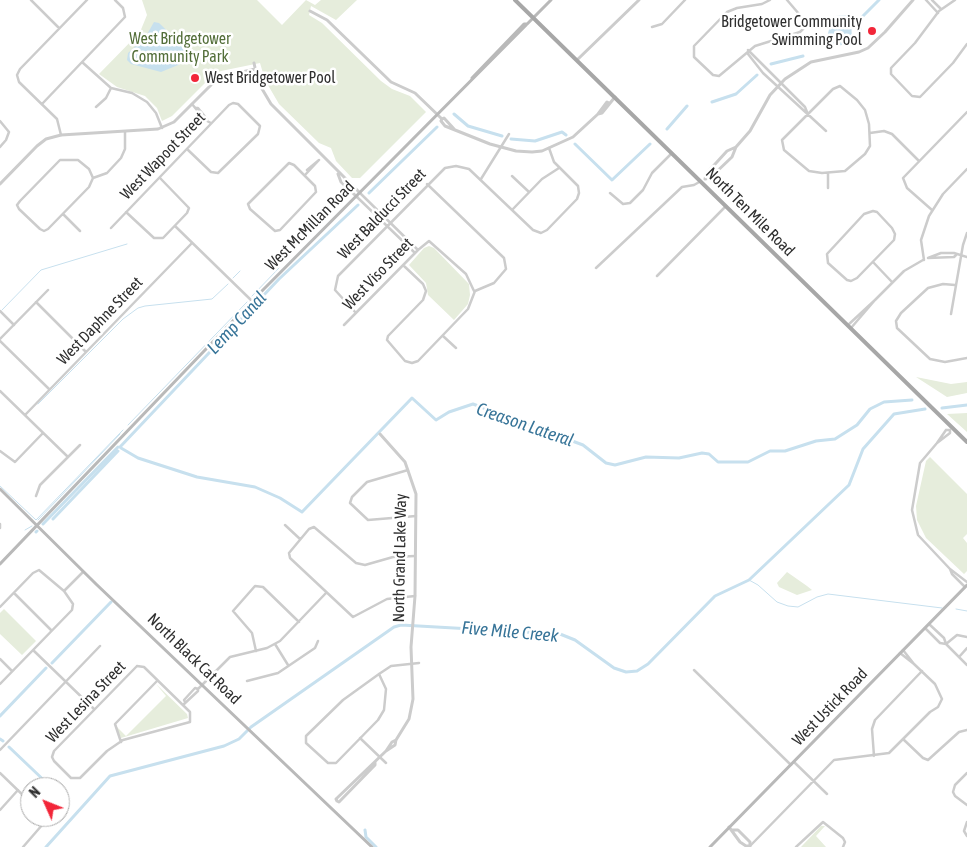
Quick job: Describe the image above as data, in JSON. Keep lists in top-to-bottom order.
{
  "streets": {
    "main road": [
      "North Ten Mile Road",
      "West McMillan Road",
      "North Black Cat Road",
      "West Ustick Road"
    ],
    "street": [
      "West Wapoot Street",
      "West Balducci Street",
      "West Viso Street",
      "West Daphne Street",
      "North Grand Lake Way",
      "West Lesina Street"
    ]
  },
  "crossings": [
    ["North Ten Mile Road", "West McMillan Road"],
    ["West Balducci Street", "West Viso Street"],
    ["West McMillan Road", "North Black Cat Road"],
    ["North Grand Lake Way", "North Black Cat Road"]
  ],
  "water": ["Lemp Canal", "Creason Lateral", "Five Mile Creek"],
  "parks": ["West Bridgetower Community Park"],
  "places": ["Bridgetower Community Swimming Pool", "West Bridgetower Pool"],
  "north": "top left"
}
